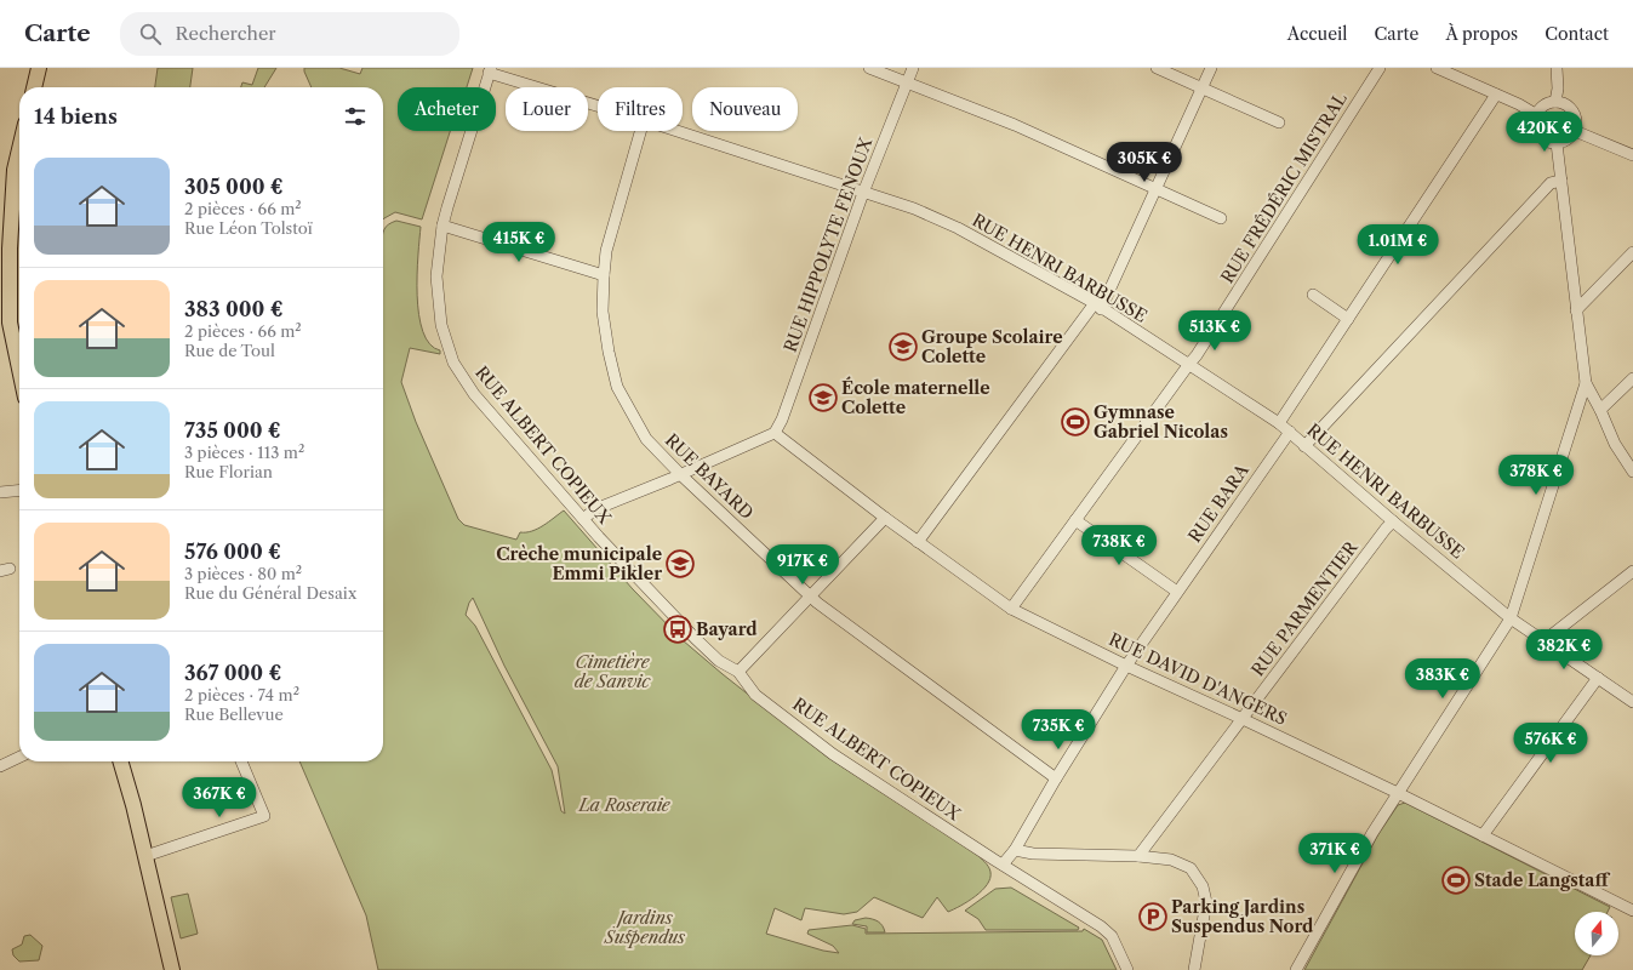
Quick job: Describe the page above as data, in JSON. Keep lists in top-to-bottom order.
{
  "streets": {
    "street": [
      "RUE FRÉDÉRIC MISTRAL",
      "RUE HIPPOLYTE FENOUX",
      "RUE HENRI BARBUSSE",
      "RUE ALBERT COPIEUX",
      "RUE BAYARD",
      "RUE BARA",
      "RUE PARMENTIER",
      "RUE DAVID D'ANGERS"
    ]
  },
  "crossings": [
    ["RUE FRÉDÉRIC MISTRAL", "RUE HENRI BARBUSSE"],
    ["RUE FRÉDÉRIC MISTRAL", "RUE DAVID D'ANGERS"],
    ["RUE HIPPOLYTE FENOUX", "RUE HENRI BARBUSSE"],
    ["RUE HIPPOLYTE FENOUX", "RUE DAVID D'ANGERS"],
    ["RUE HENRI BARBUSSE", "RUE ALBERT COPIEUX"],
    ["RUE HENRI BARBUSSE", "RUE BARA"],
    ["RUE HENRI BARBUSSE", "RUE PARMENTIER"],
    ["RUE BAYARD", "RUE BARA"],
    ["RUE BARA", "RUE DAVID D'ANGERS"],
    ["RUE PARMENTIER", "RUE DAVID D'ANGERS"]
  ],
  "parks": ["Cimetière de Sanvic", "La Roseraie", "Jardins Suspendus"],
  "places": {
    "school or university": ["Groupe Scolaire Colette", "École maternelle Colette", "Crèche municipale Emmi Pikler"],
    "sports": ["Gymnase Gabriel Nicolas", "Stade Langstaff"],
    "bus stop": ["Bayard"],
    "parking": ["Parking Jardins Suspendus Nord"]
  },
  "north": "top",
  "page": {
    "header": "Carte",
    "search": "Rechercher",
    "nav": [
      "Accueil",
      "Carte",
      "À propos",
      "Contact"
    ],
    "chip": [
      "Acheter",
      "Louer",
      "Filtres",
      "Nouveau"
    ],
    "heading": "14 biens",
    "price": [
      "420K €",
      "305K €",
      "415K €",
      "1.01M €",
      "513K €",
      "378K €",
      "738K €",
      "917K €",
      "382K €",
      "383K €",
      "735K €",
      "576K €",
      "367K €",
      "371K €"
    ],
    "list": [
      {
        "name": "305 000 €",
        "note": "2 pièces · 66 m² · Rue Léon Tolstoï"
      },
      {
        "name": "383 000 €",
        "note": "2 pièces · 66 m² · Rue de Toul"
      },
      {
        "name": "735 000 €",
        "note": "3 pièces · 113 m² · Rue Florian"
      },
      {
        "name": "576 000 €",
        "note": "3 pièces · 80 m² · Rue du Général Desaix"
      },
      {
        "name": "367 000 €",
        "note": "2 pièces · 74 m² · Rue Bellevue"
      }
    ]
  }
}
